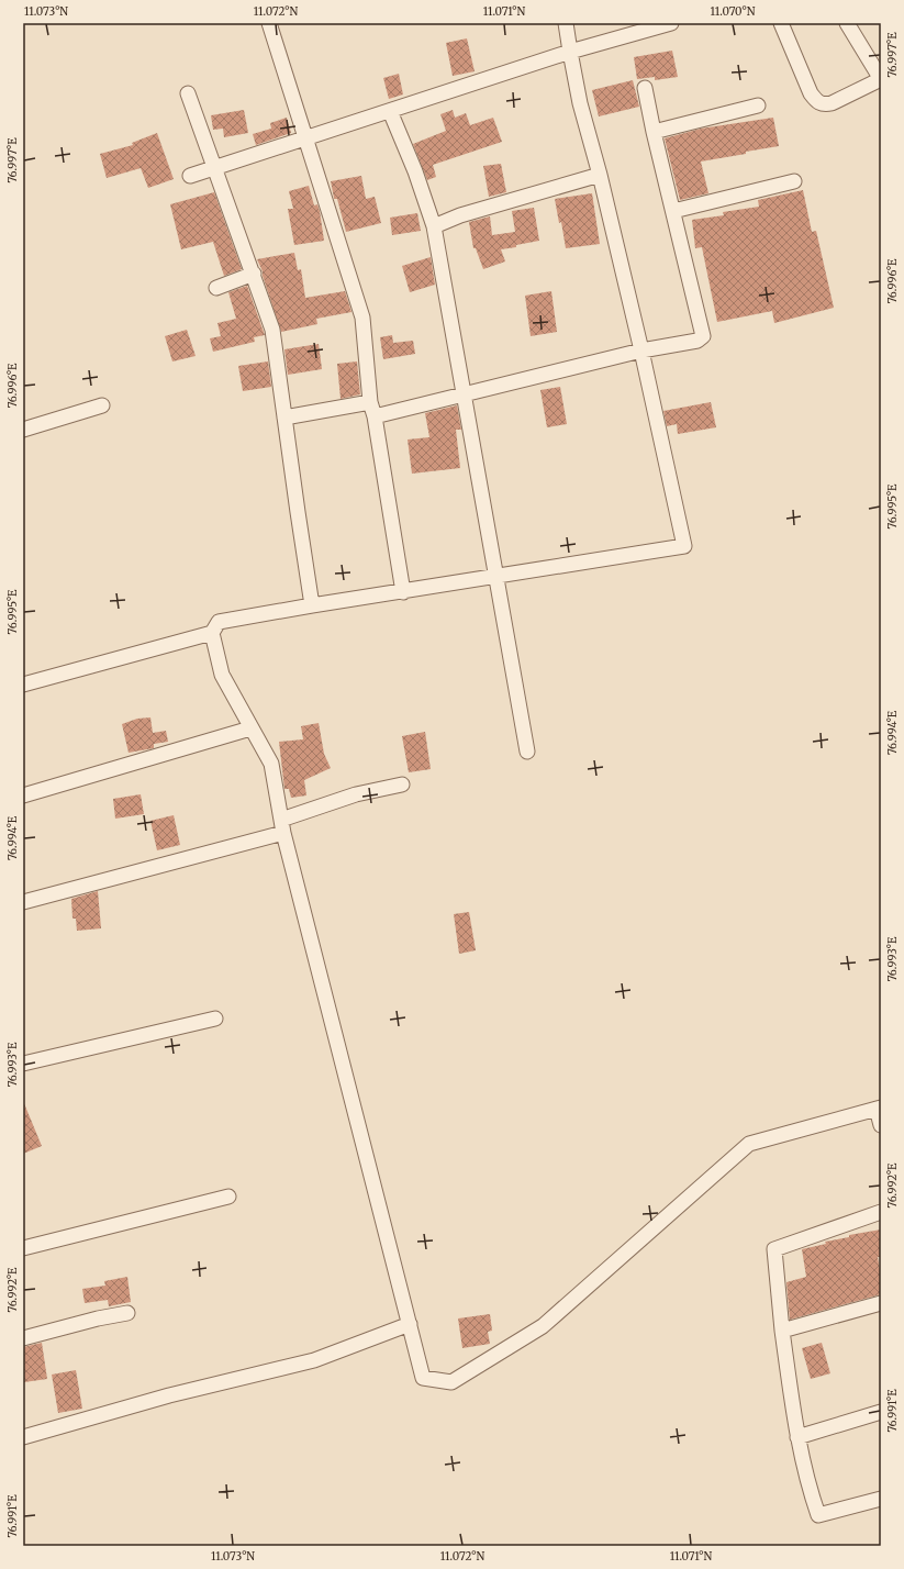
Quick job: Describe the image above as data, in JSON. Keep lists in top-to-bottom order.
{
  "coordinates": [
    "11.073°N",
    "11.072°N",
    "11.071°N",
    "11.070°N",
    "76.997°E",
    "76.996°E",
    "76.995°E",
    "76.994°E",
    "76.993°E",
    "76.992°E",
    "76.991°E"
  ]
}
